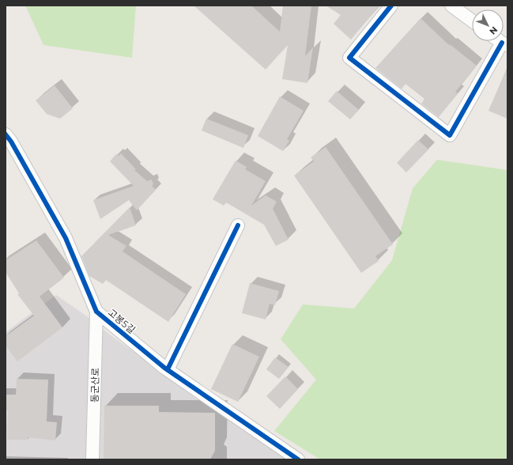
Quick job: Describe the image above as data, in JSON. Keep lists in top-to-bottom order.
{
  "streets": {
    "street": ["고봉5길", "동군산로"]
  },
  "crossings": [
    ["고봉5길", "동군산로"]
  ],
  "north": "bottom right"
}
